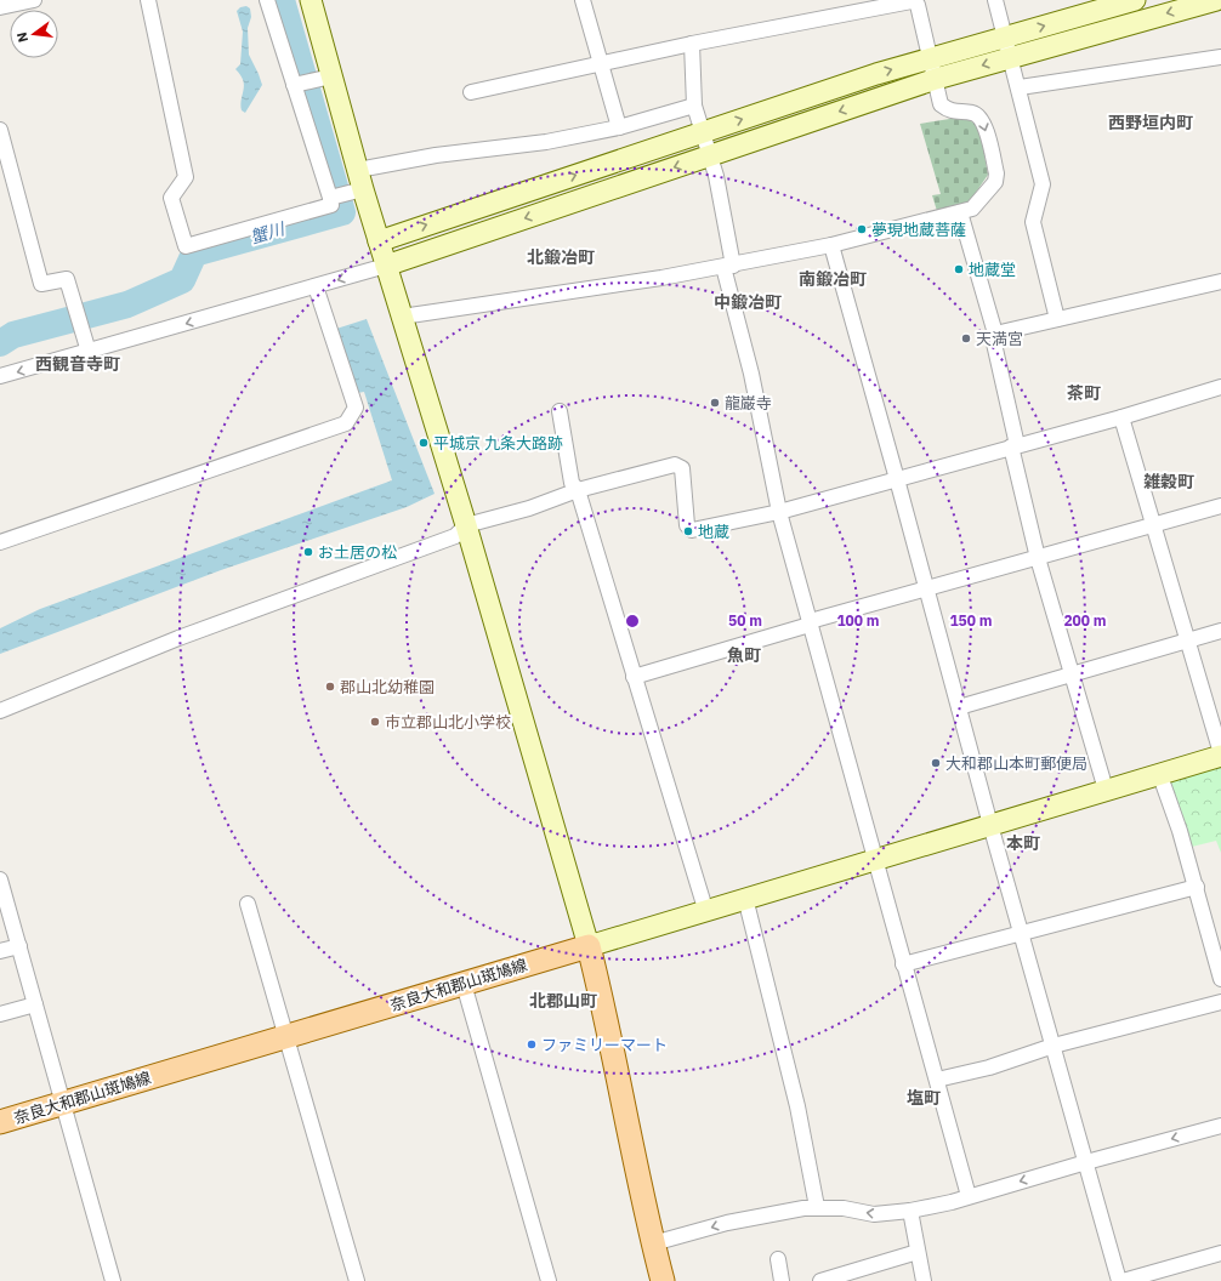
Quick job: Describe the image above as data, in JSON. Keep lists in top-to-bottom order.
{
  "streets": {
    "main road": ["奈良大和郡山斑鳩線"]
  },
  "districts": [
    "西野垣内町",
    "北鍛冶町",
    "南鍛冶町",
    "中鍛冶町",
    "西観音寺町",
    "茶町",
    "雑穀町",
    "魚町",
    "本町",
    "北郡山町",
    "塩町"
  ],
  "water": ["蟹川"],
  "places": [
    "夢現地蔵菩薩",
    "地蔵堂",
    "天満宮",
    "龍巌寺",
    "平城京 九条大路跡",
    "地蔵",
    "お土居の松",
    "郡山北幼稚園",
    "市立郡山北小学校",
    "大和郡山本町郵便局",
    "ファミリーマート"
  ],
  "north": "left",
  "rings": [
    "50 m",
    "100 m",
    "150 m",
    "200 m"
  ]
}
